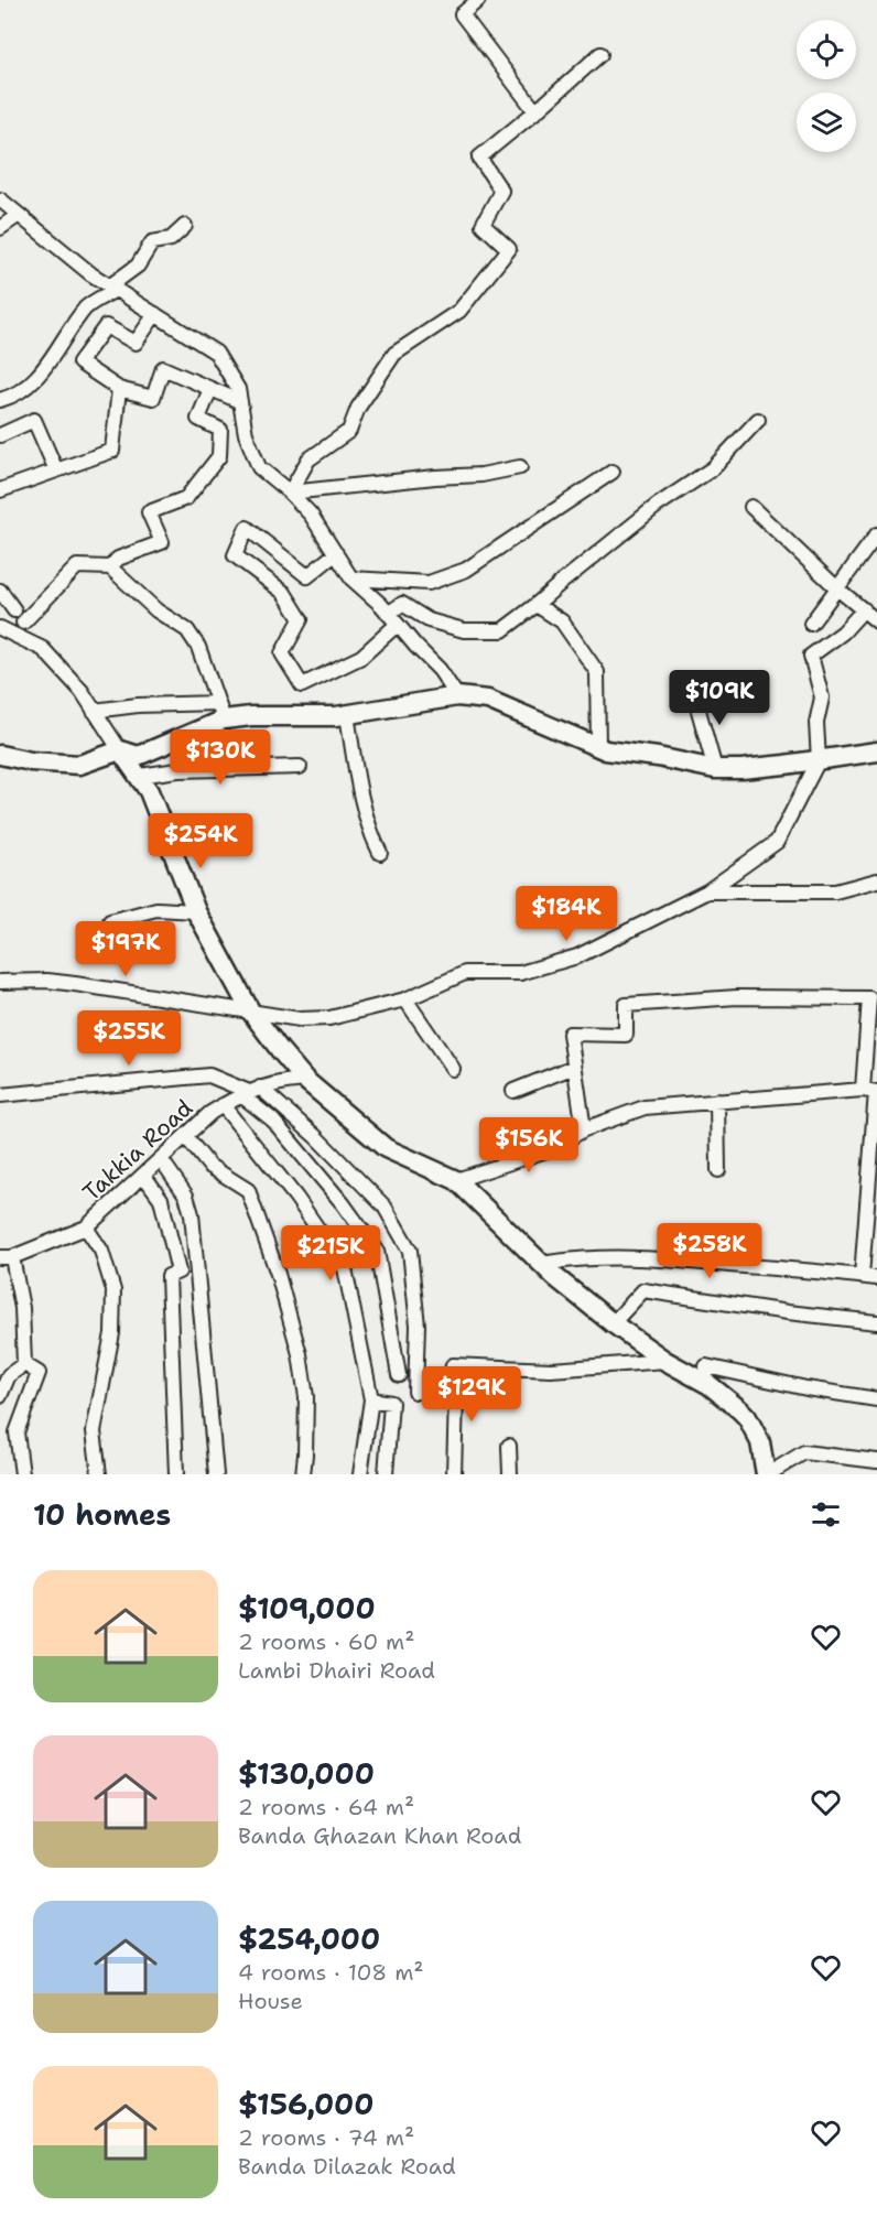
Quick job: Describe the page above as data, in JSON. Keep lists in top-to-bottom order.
{
  "streets": {
    "street": ["Takkia Road"]
  },
  "page": {
    "price": [
      "$109K",
      "$130K",
      "$254K",
      "$184K",
      "$197K",
      "$255K",
      "$156K",
      "$258K",
      "$215K",
      "$129K"
    ],
    "heading": "10 homes",
    "list": [
      {
        "name": "$109,000",
        "note": "2 rooms · 60 m² · Lambi Dhairi Road"
      },
      {
        "name": "$130,000",
        "note": "2 rooms · 64 m² · Banda Ghazan Khan Road"
      },
      {
        "name": "$254,000",
        "note": "4 rooms · 108 m² · House"
      },
      {
        "name": "$156,000",
        "note": "2 rooms · 74 m² · Banda Dilazak Road"
      }
    ]
  }
}
